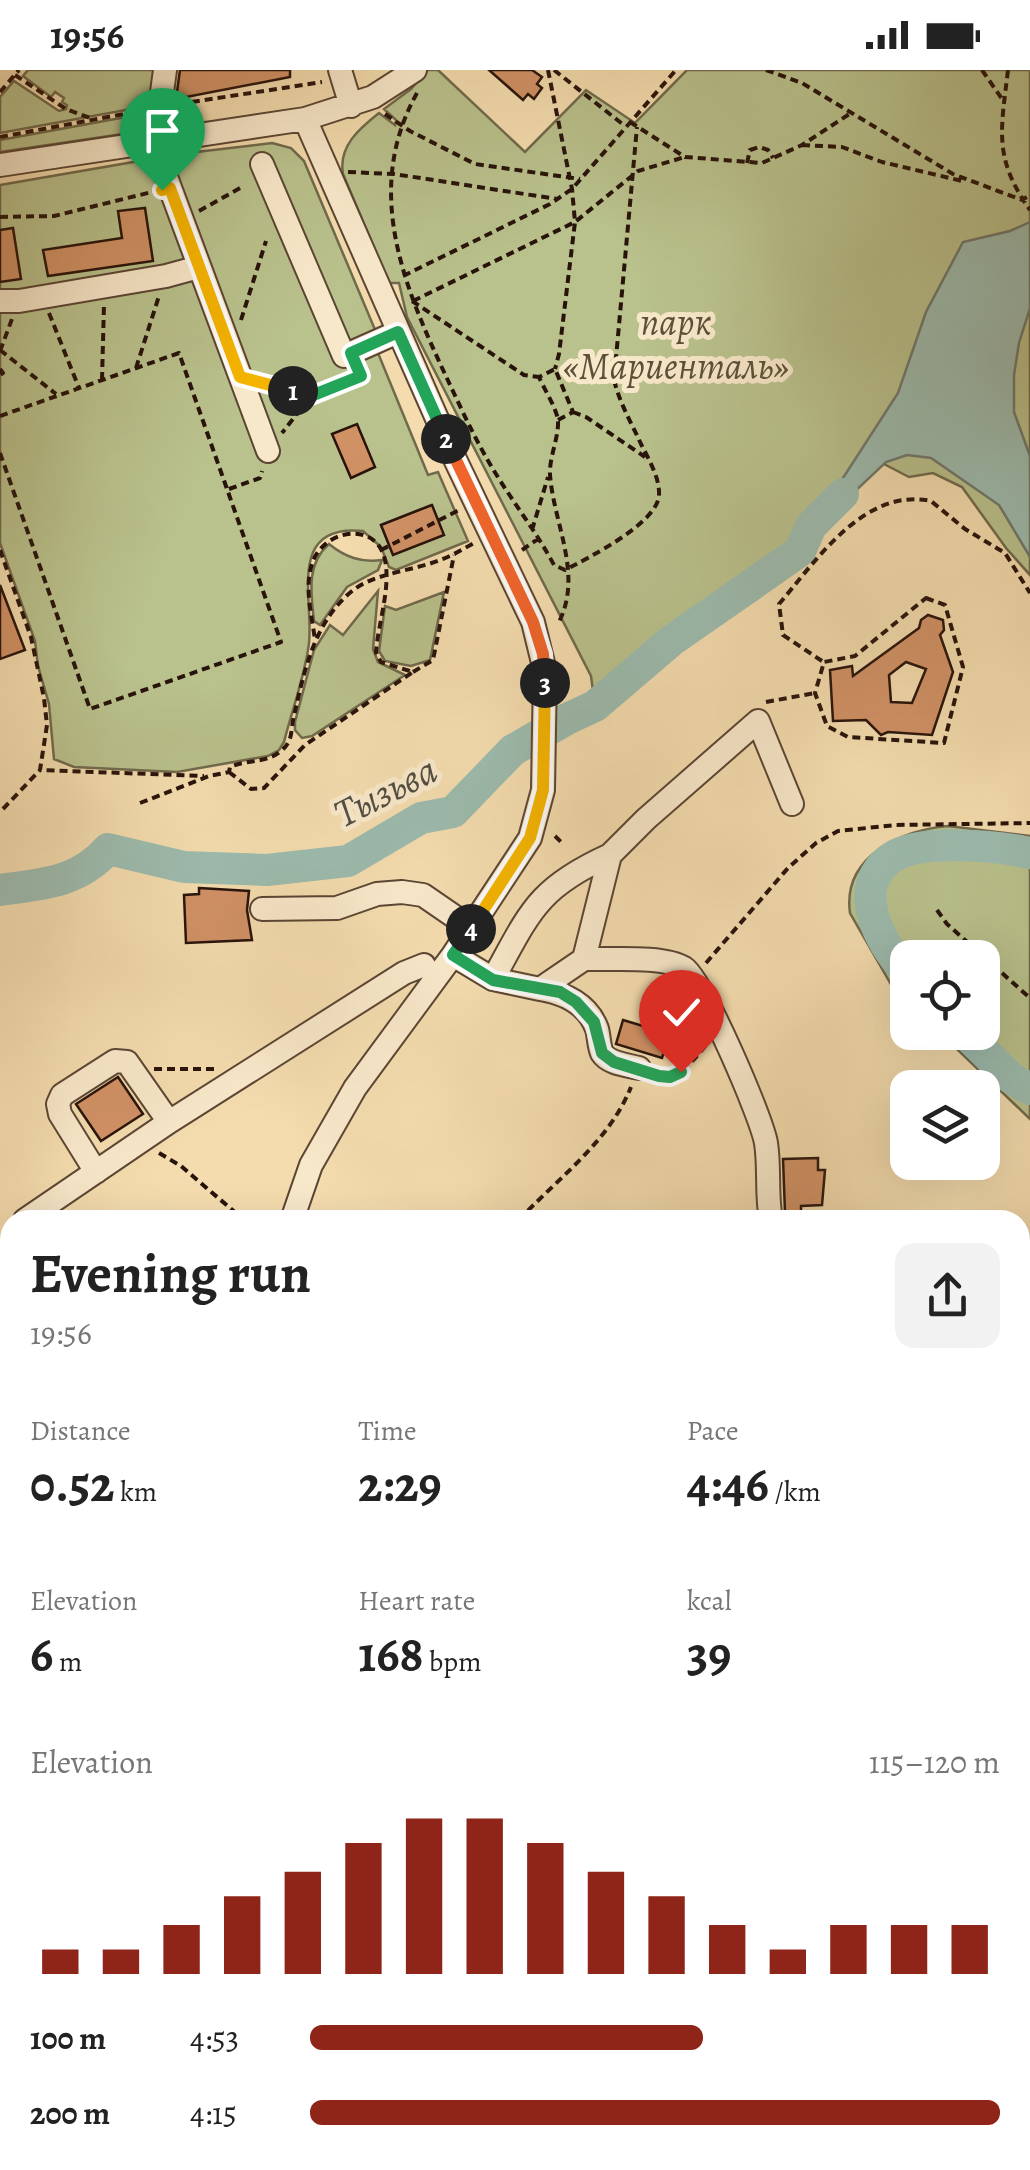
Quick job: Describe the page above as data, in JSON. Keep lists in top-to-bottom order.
{
  "water": ["Тызьва"],
  "parks": ["парк «Мариенталь»"],
  "page": {
    "status": "19:56",
    "pins": [
      "1",
      "2",
      "3",
      "4"
    ],
    "heading": ["Evening run", "19:56"],
    "stats": [
      ["Distance", "0.52 km"],
      ["Time", "2:29"],
      ["Pace", "4:46 /km"],
      ["Elevation", "6 m"],
      ["Heart rate", "168 bpm"],
      ["kcal", "39"]
    ],
    "chart": ["Elevation", "115–120 m"],
    "list": [
      {
        "name": "100 m",
        "note": "4:53"
      },
      {
        "name": "200 m",
        "note": "4:15"
      }
    ]
  }
}
